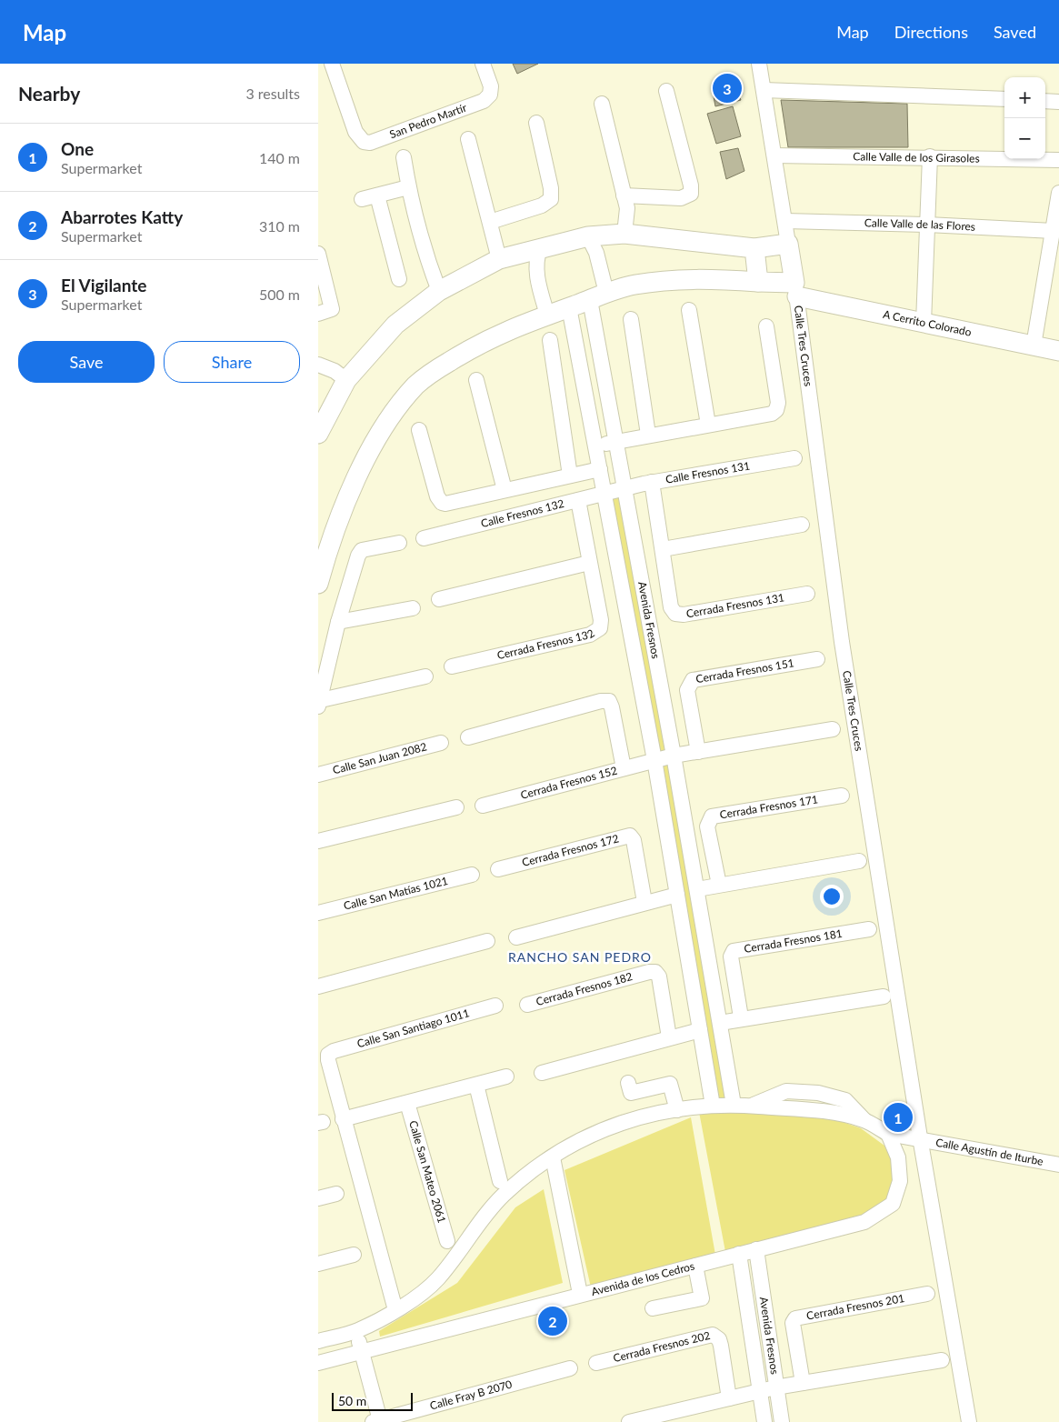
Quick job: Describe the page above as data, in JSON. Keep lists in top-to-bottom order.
{
  "streets": {
    "main road": ["A Cerrito Colorado"],
    "street": [
      "San Pedro Martír",
      "Calle Valle de los Girasoles",
      "Calle Valle de las Flores",
      "Calle Tres Cruces",
      "Calle Fresnos 131",
      "Calle Fresnos 132",
      "Cerrada Fresnos 131",
      "Avenida Fresnos",
      "Cerrada Fresnos 132",
      "Cerrada Fresnos 151",
      "Calle San Juan 2082",
      "Cerrada Fresnos 152",
      "Cerrada Fresnos 171",
      "Cerrada Fresnos 172",
      "Calle San Matías 1021",
      "Cerrada Fresnos 181",
      "Cerrada Fresnos 182",
      "Calle San Santiago 1011",
      "Calle Agustín de Iturbe",
      "Calle San Mateo 2061",
      "Avenida de los Cedros",
      "Cerrada Fresnos 201",
      "Cerrada Fresnos 202",
      "Calle Fray B 2070"
    ]
  },
  "crossings": [
    ["A Cerrito Colorado", "Calle Tres Cruces"],
    ["A Cerrito Colorado", "Avenida Fresnos"],
    ["Calle Tres Cruces", "Calle Agustín de Iturbe"],
    ["Calle Fresnos 131", "Calle Fresnos 132"],
    ["Calle Fresnos 131", "Cerrada Fresnos 131"],
    ["Calle Fresnos 131", "Avenida Fresnos"],
    ["Calle Fresnos 132", "Avenida Fresnos"],
    ["Calle Fresnos 132", "Cerrada Fresnos 132"],
    ["Avenida Fresnos", "Cerrada Fresnos 152"],
    ["Avenida Fresnos", "Avenida de los Cedros"]
  ],
  "districts": ["RANCHO SAN PEDRO"],
  "scale_bar": "50 m",
  "page": {
    "header": "Map",
    "nav": ["Map", "Directions", "Saved"],
    "heading": ["Nearby", "3 results"],
    "pins": ["3", "1", "2"],
    "map_buttons": ["+", "−"],
    "list": [
      {
        "mark": "1",
        "name": "One",
        "note": "Supermarket",
        "value": "140 m"
      },
      {
        "mark": "2",
        "name": "Abarrotes Katty",
        "note": "Supermarket",
        "value": "310 m"
      },
      {
        "mark": "3",
        "name": "El Vigilante",
        "note": "Supermarket",
        "value": "500 m"
      }
    ],
    "buttons": ["Save", "Share"],
    "scale": "50 m"
  }
}
